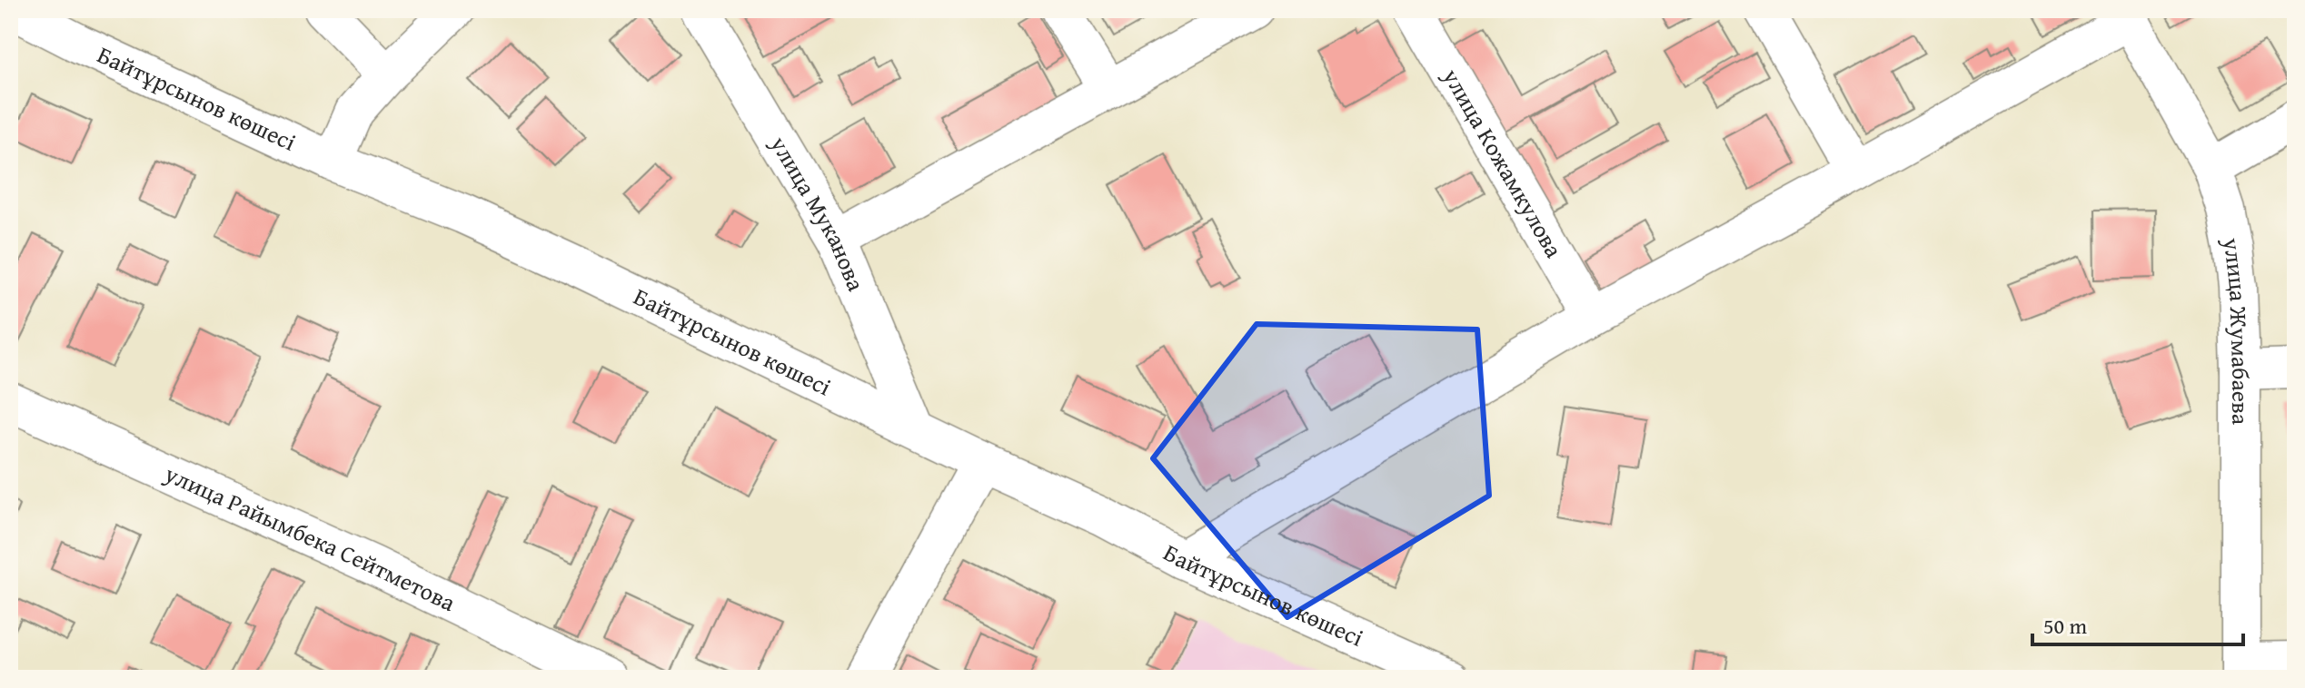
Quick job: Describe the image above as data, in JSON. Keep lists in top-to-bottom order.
{
  "streets": {
    "street": [
      "Байтұрсынов көшесі",
      "улица Кожамкулова",
      "улица Муканова",
      "улица Жумабаева",
      "улица Райымбека Сейтметова"
    ]
  },
  "crossings": [
    ["Байтұрсынов көшесі", "улица Муканова"]
  ],
  "scale_bar": "50 m"
}
